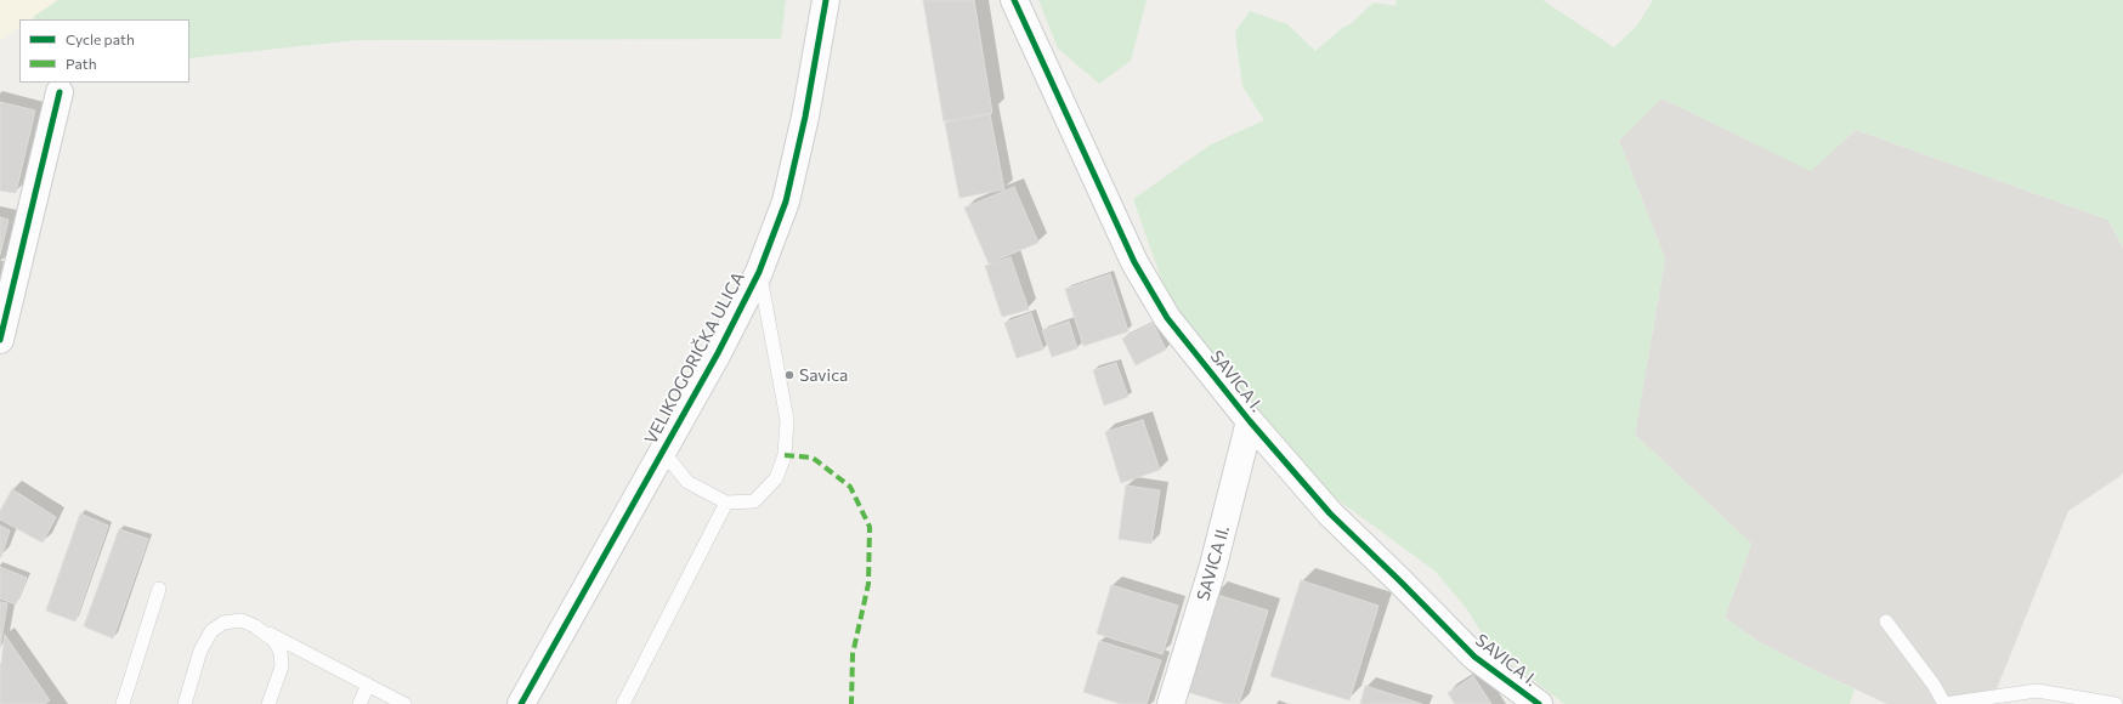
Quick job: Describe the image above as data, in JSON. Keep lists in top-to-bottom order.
{
  "streets": {
    "street": ["VELIKOGORIČKA ULICA", "SAVICA I.", "SAVICA II."]
  },
  "crossings": [
    ["SAVICA I.", "SAVICA II."]
  ],
  "places": ["Savica"],
  "legend": ["Cycle path", "Path"]
}
